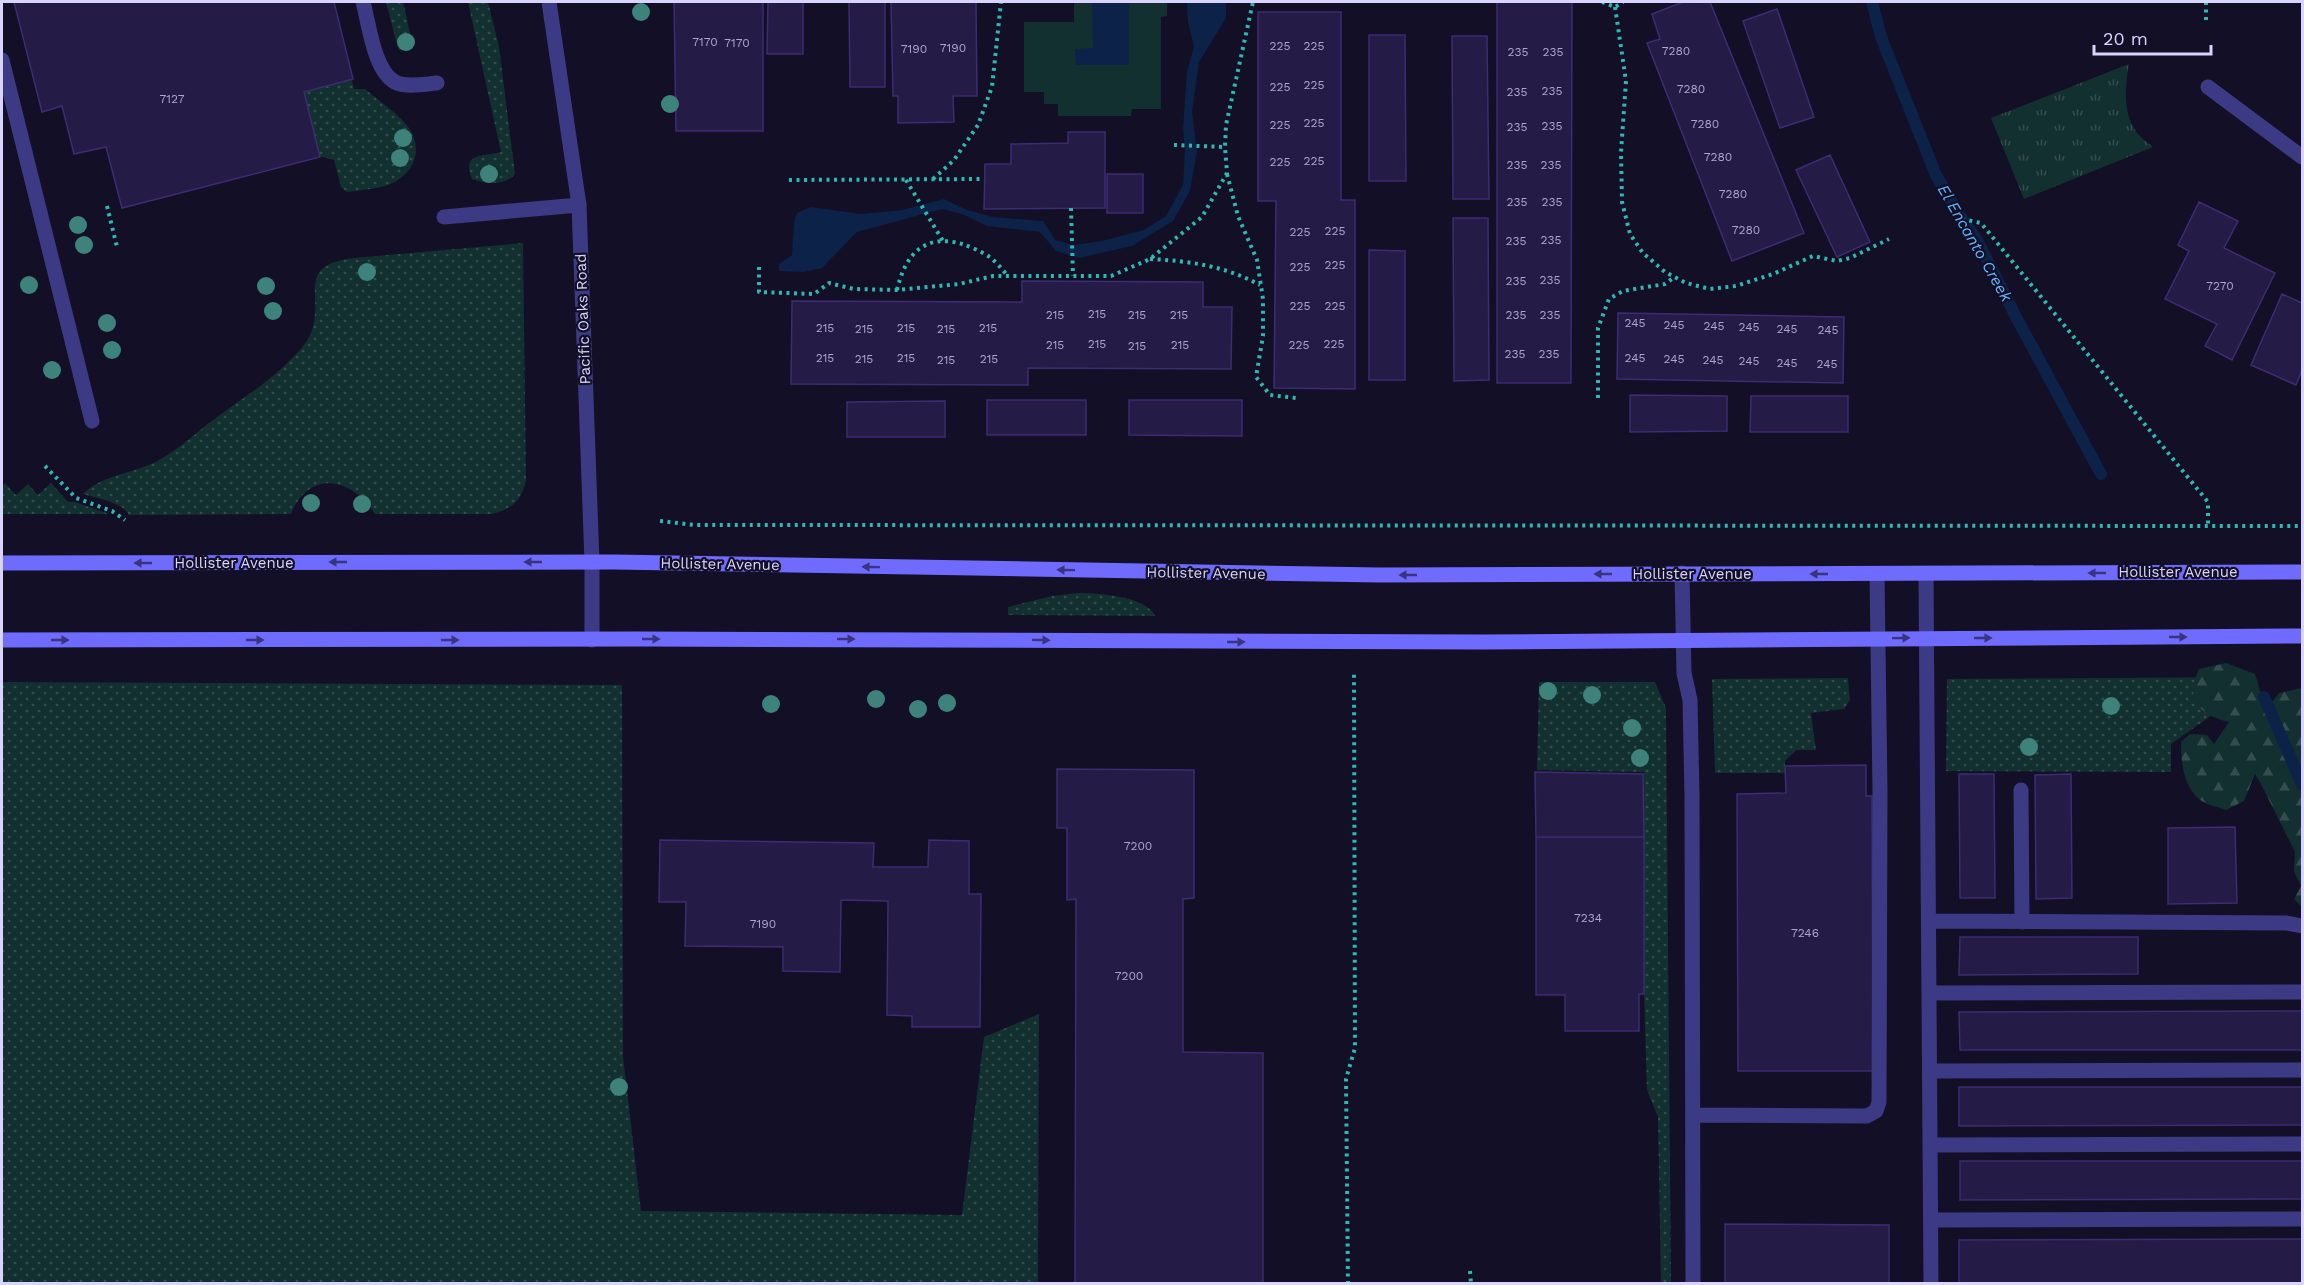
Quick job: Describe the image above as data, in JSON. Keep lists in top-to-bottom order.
{
  "streets": {
    "main road": ["Hollister Avenue"],
    "street": ["Pacific Oaks Road"]
  },
  "crossings": [
    ["Pacific Oaks Road", "Hollister Avenue"]
  ],
  "water": ["El Encanto Creek"],
  "house_numbers": [
    "7170",
    "7170",
    "225",
    "225",
    "7190",
    "7190",
    "7280",
    "235",
    "235",
    "225",
    "225",
    "7280",
    "235",
    "235",
    "7127",
    "225",
    "7280",
    "225",
    "235",
    "235",
    "7280",
    "225",
    "225",
    "235",
    "235",
    "7280",
    "235",
    "235",
    "7280",
    "225",
    "225",
    "235",
    "235",
    "225",
    "225",
    "235",
    "235",
    "7270",
    "225",
    "225",
    "215",
    "215",
    "215",
    "215",
    "235",
    "235",
    "245",
    "245",
    "245",
    "245",
    "215",
    "215",
    "215",
    "215",
    "215",
    "245",
    "245",
    "215",
    "225",
    "215",
    "215",
    "225",
    "215",
    "235",
    "235",
    "215",
    "215",
    "245",
    "215",
    "215",
    "245",
    "215",
    "245",
    "245",
    "245",
    "245",
    "7200",
    "7234",
    "7190",
    "7246",
    "7200"
  ],
  "scale_bar": "20 m"
}
